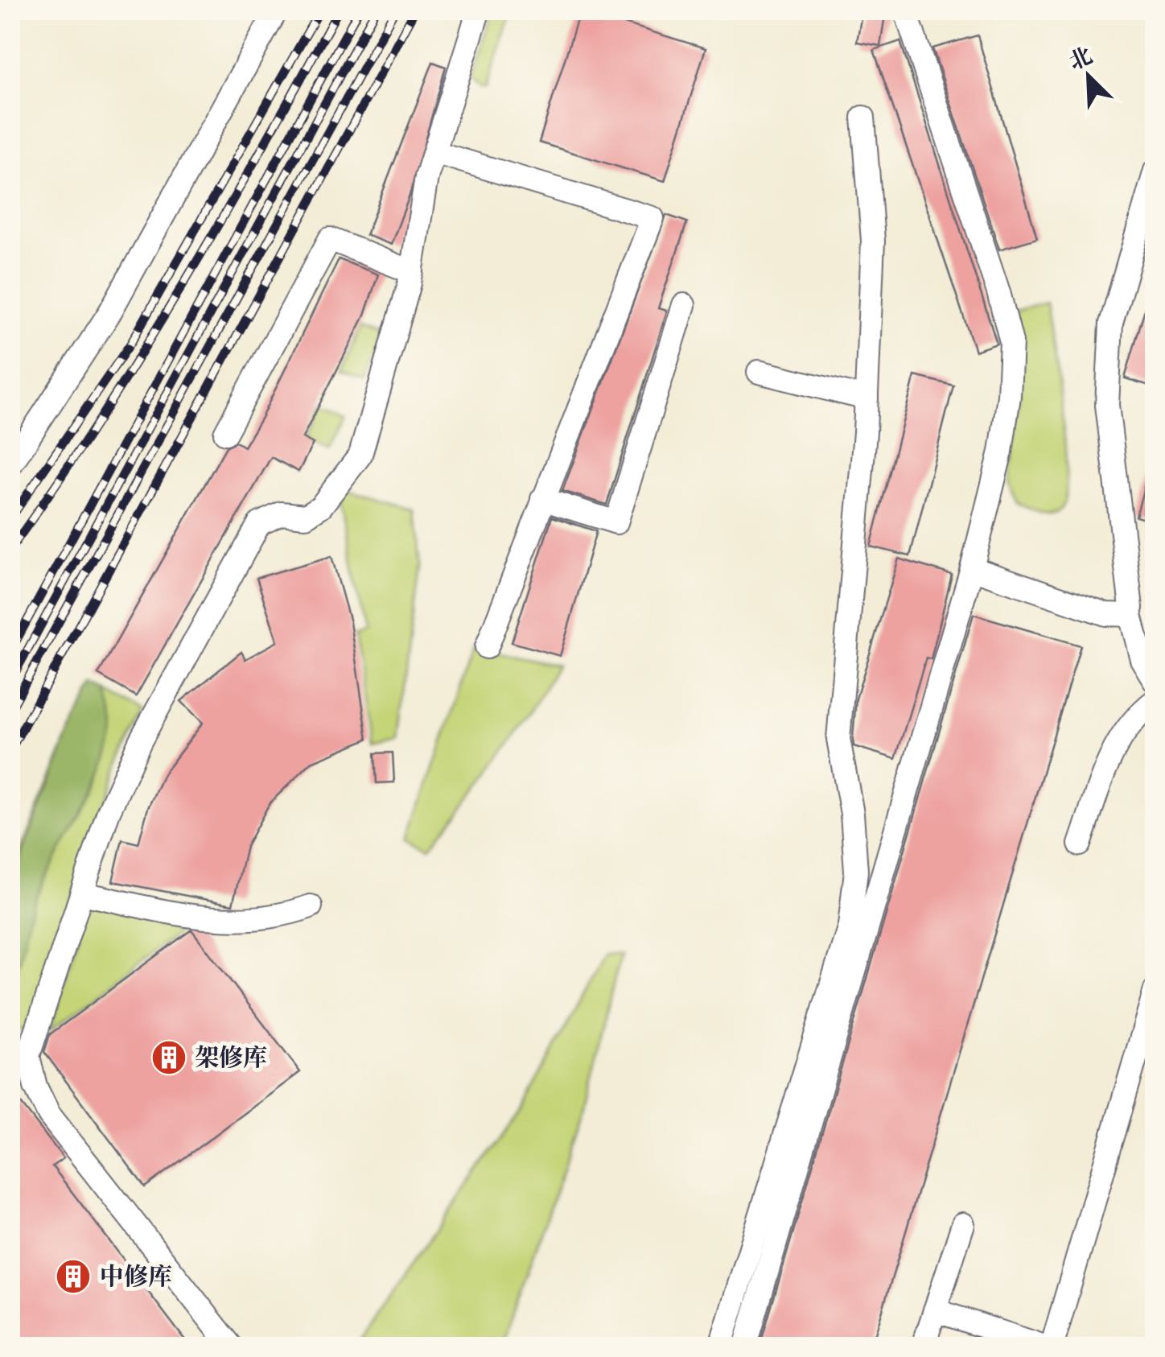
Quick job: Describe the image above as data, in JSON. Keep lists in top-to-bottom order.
{
  "places": {
    "building": ["架修库", "中修库"]
  },
  "north": "top left"
}
